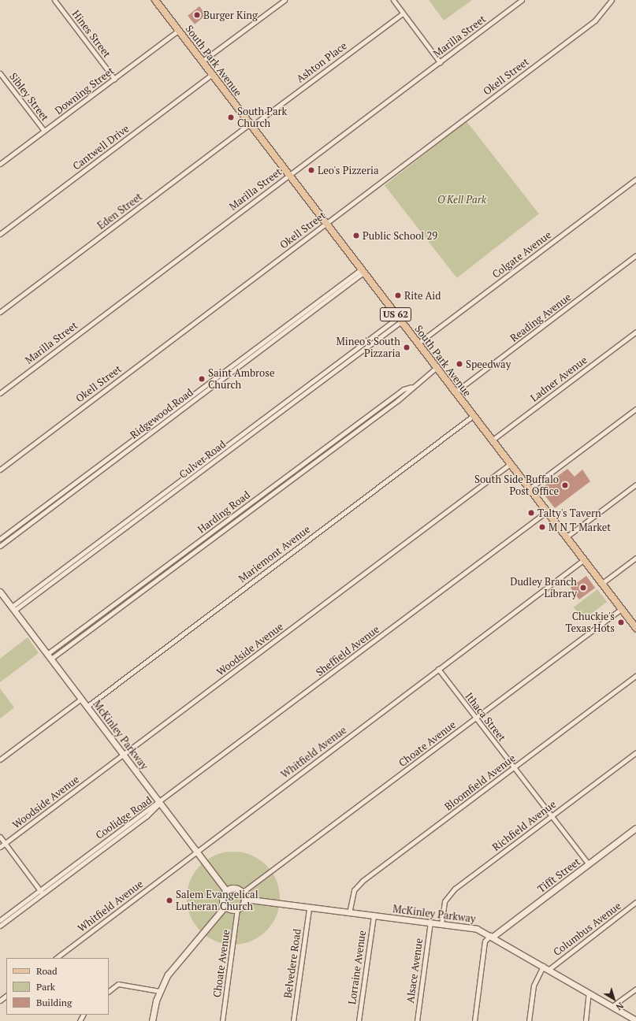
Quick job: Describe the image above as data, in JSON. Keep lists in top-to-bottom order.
{
  "streets": {
    "main road": ["South Park Avenue", "US 62"],
    "street": [
      "Hines Street",
      "Marilla Street",
      "Ashton Place",
      "Okell Street",
      "Downing Street",
      "Sibley Street",
      "Cantwell Drive",
      "Eden Street",
      "Colgate Avenue",
      "Reading Avenue",
      "Ladner Avenue",
      "Ridgewood Road",
      "Culver Road",
      "Harding Road",
      "Mariemont Avenue",
      "Woodside Avenue",
      "Sheffield Avenue",
      "Ithaca Street",
      "McKinley Parkway",
      "Choate Avenue",
      "Whitfield Avenue",
      "Bloomfield Avenue",
      "Coolidge Road",
      "Richfield Avenue",
      "Tifft Street",
      "Columbus Avenue",
      "Belvedere Road",
      "Lorraine Avenue",
      "Alsace Avenue"
    ]
  },
  "crossings": [
    ["Hines Street", "Downing Street"],
    ["Marilla Street", "South Park Avenue"],
    ["South Park Avenue", "Ashton Place"],
    ["South Park Avenue", "Okell Street"],
    ["South Park Avenue", "Downing Street"],
    ["South Park Avenue", "Cantwell Drive"],
    ["South Park Avenue", "Eden Street"],
    ["South Park Avenue", "Colgate Avenue"],
    ["South Park Avenue", "Reading Avenue"],
    ["South Park Avenue", "Ladner Avenue"],
    ["South Park Avenue", "Ridgewood Road"],
    ["South Park Avenue", "Culver Road"],
    ["South Park Avenue", "Harding Road"],
    ["South Park Avenue", "Mariemont Avenue"],
    ["South Park Avenue", "Woodside Avenue"],
    ["South Park Avenue", "Sheffield Avenue"],
    ["South Park Avenue", "Choate Avenue"],
    ["South Park Avenue", "Whitfield Avenue"],
    ["Ashton Place", "Eden Street"],
    ["Downing Street", "Sibley Street"],
    ["Culver Road", "McKinley Parkway"],
    ["Harding Road", "McKinley Parkway"],
    ["Mariemont Avenue", "McKinley Parkway"],
    ["Woodside Avenue", "McKinley Parkway"],
    ["Sheffield Avenue", "McKinley Parkway"],
    ["Sheffield Avenue", "Coolidge Road"],
    ["Ithaca Street", "Choate Avenue"],
    ["Ithaca Street", "Whitfield Avenue"],
    ["Ithaca Street", "Bloomfield Avenue"],
    ["Ithaca Street", "Richfield Avenue"],
    ["Ithaca Street", "Tifft Street"],
    ["McKinley Parkway", "Choate Avenue"],
    ["McKinley Parkway", "Whitfield Avenue"],
    ["McKinley Parkway", "Bloomfield Avenue"],
    ["McKinley Parkway", "Coolidge Road"],
    ["McKinley Parkway", "Richfield Avenue"],
    ["McKinley Parkway", "Tifft Street"],
    ["McKinley Parkway", "Columbus Avenue"],
    ["McKinley Parkway", "Belvedere Road"],
    ["McKinley Parkway", "Lorraine Avenue"],
    ["McKinley Parkway", "Alsace Avenue"]
  ],
  "parks": ["O'Kell Park"],
  "places": [
    "Burger King",
    "South Park Church",
    "Leo's Pizzeria",
    "Public School 29",
    "Rite Aid",
    "Mineo's South Pizzaria",
    "Speedway",
    "Saint Ambrose Church",
    "South Side Buffalo Post Office",
    "Talty's Tavern",
    "M N T Market",
    "Dudley Branch Library",
    "Chuckie's Texas Hots",
    "Salem Evangelical Lutheran Church"
  ],
  "legend": ["Road", "Park", "Building"],
  "north": "bottom right"
}
